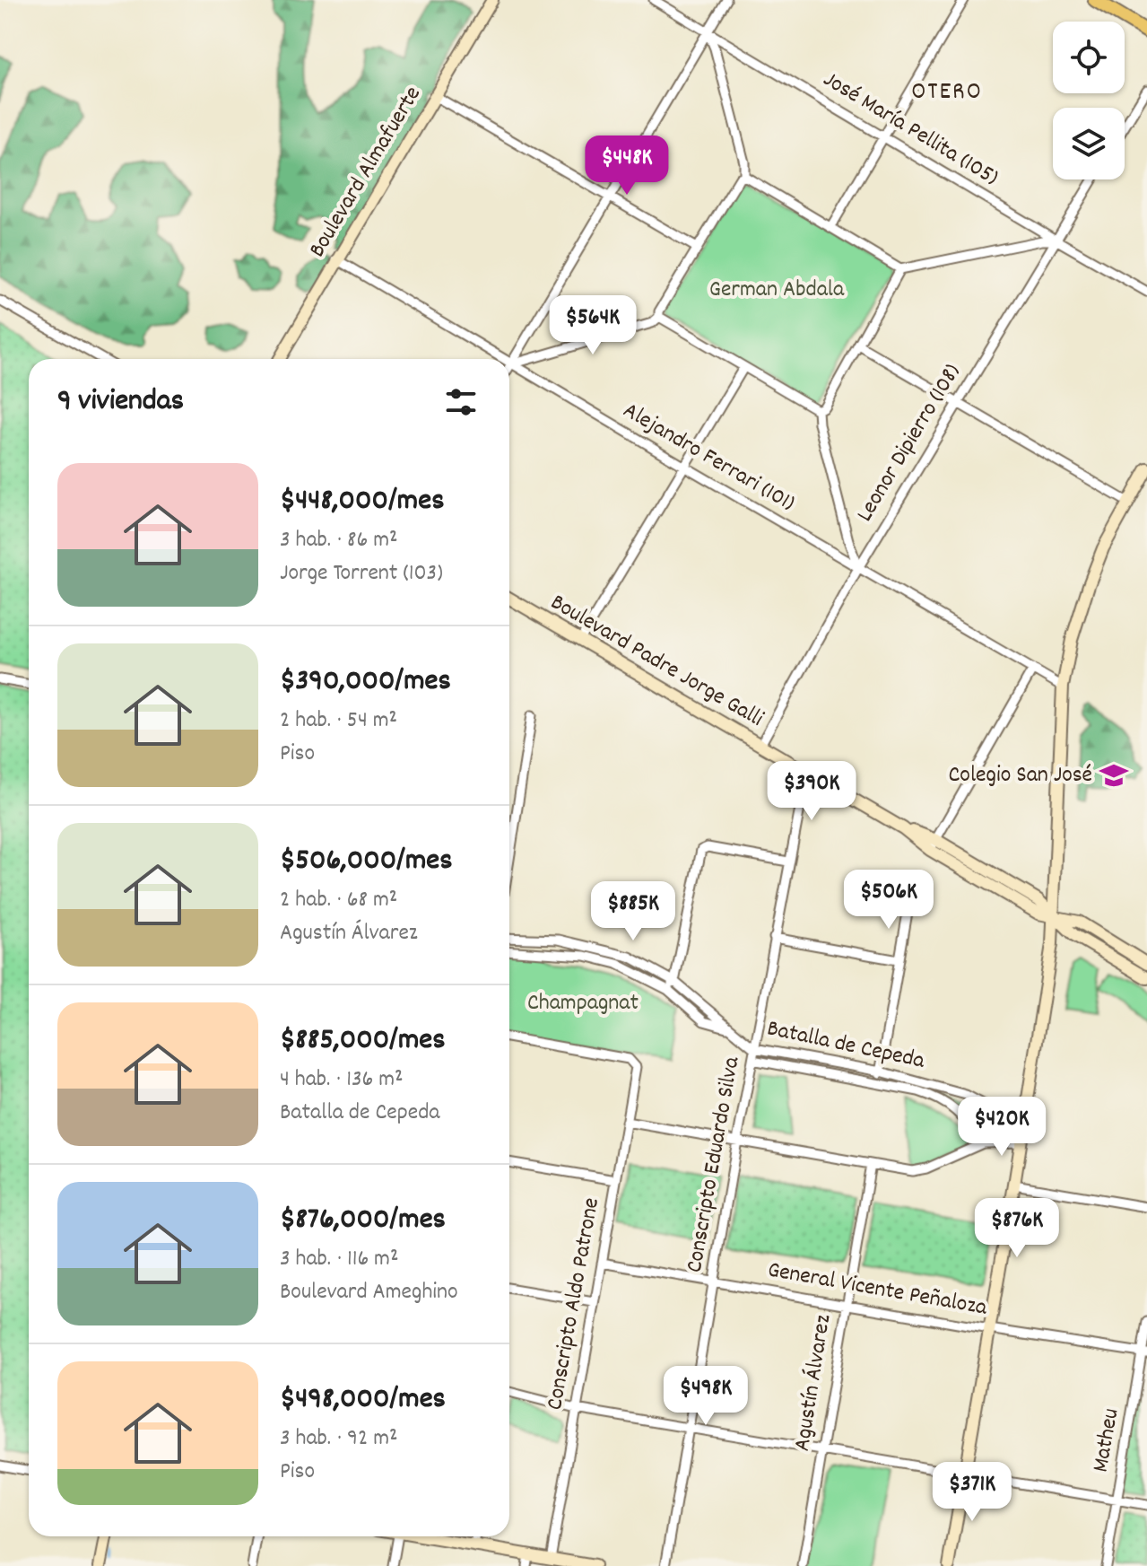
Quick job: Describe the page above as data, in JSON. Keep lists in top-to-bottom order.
{
  "streets": {
    "main road": ["Boulevard Almafuerte", "Boulevard Padre Jorge Galli"],
    "street": [
      "José María Pellita (105)",
      "Leonor Dipierro (108)",
      "Alejandro Ferrari (101)",
      "Batalla de Cepeda",
      "Conscripto Eduardo Silva",
      "General Vicente Peñaloza",
      "Conscripto Aldo Patrone",
      "Agustín Álvarez",
      "Matheu"
    ]
  },
  "crossings": [
    ["José María Pellita (105)", "Leonor Dipierro (108)"],
    ["Boulevard Almafuerte", "Alejandro Ferrari (101)"],
    ["Leonor Dipierro (108)", "Alejandro Ferrari (101)"],
    ["Leonor Dipierro (108)", "Boulevard Padre Jorge Galli"],
    ["Boulevard Padre Jorge Galli", "Conscripto Eduardo Silva"],
    ["Batalla de Cepeda", "Conscripto Eduardo Silva"],
    ["Conscripto Eduardo Silva", "General Vicente Peñaloza"],
    ["General Vicente Peñaloza", "Conscripto Aldo Patrone"],
    ["General Vicente Peñaloza", "Agustín Álvarez"],
    ["General Vicente Peñaloza", "Matheu"]
  ],
  "districts": ["OTERO"],
  "parks": ["German Abdala", "Champagnat"],
  "places": {
    "school or university": ["Colegio San José"]
  },
  "page": {
    "price": [
      "$448K",
      "$564K",
      "$390K",
      "$506K",
      "$885K",
      "$420K",
      "$876K",
      "$498K",
      "$371K"
    ],
    "heading": "9 viviendas",
    "list": [
      {
        "name": "$448,000/mes",
        "note": "3 hab. · 86 m² · Jorge Torrent (103)"
      },
      {
        "name": "$390,000/mes",
        "note": "2 hab. · 54 m² · Piso"
      },
      {
        "name": "$506,000/mes",
        "note": "2 hab. · 68 m² · Agustín Álvarez"
      },
      {
        "name": "$885,000/mes",
        "note": "4 hab. · 136 m² · Batalla de Cepeda"
      },
      {
        "name": "$876,000/mes",
        "note": "3 hab. · 116 m² · Boulevard Ameghino"
      },
      {
        "name": "$498,000/mes",
        "note": "3 hab. · 92 m² · Piso"
      }
    ]
  }
}
